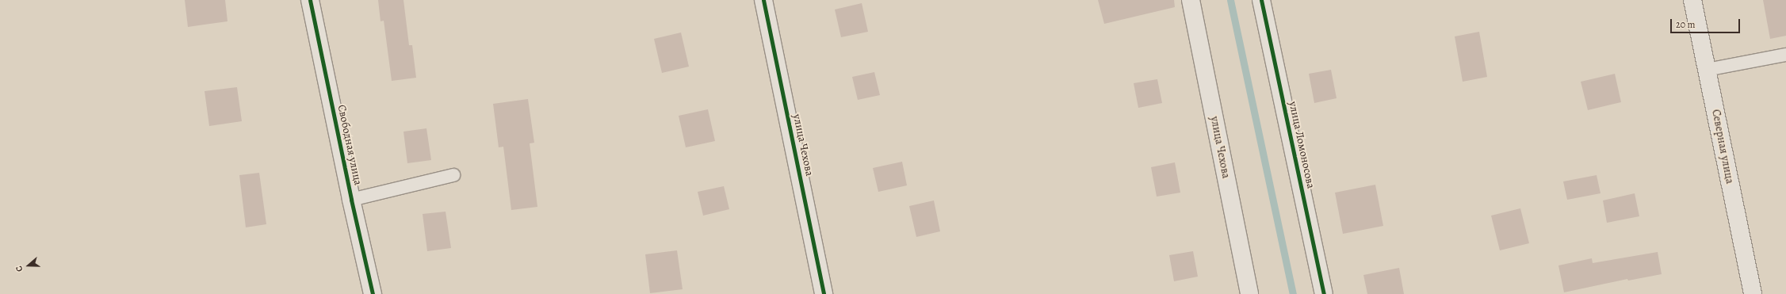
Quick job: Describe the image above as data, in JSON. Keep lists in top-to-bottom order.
{
  "streets": {
    "street": [
      "Свободная улица",
      "улица Чехова",
      "улица Ломоносова",
      "Северная улица"
    ]
  },
  "scale_bar": "20 m",
  "north": "left"
}
